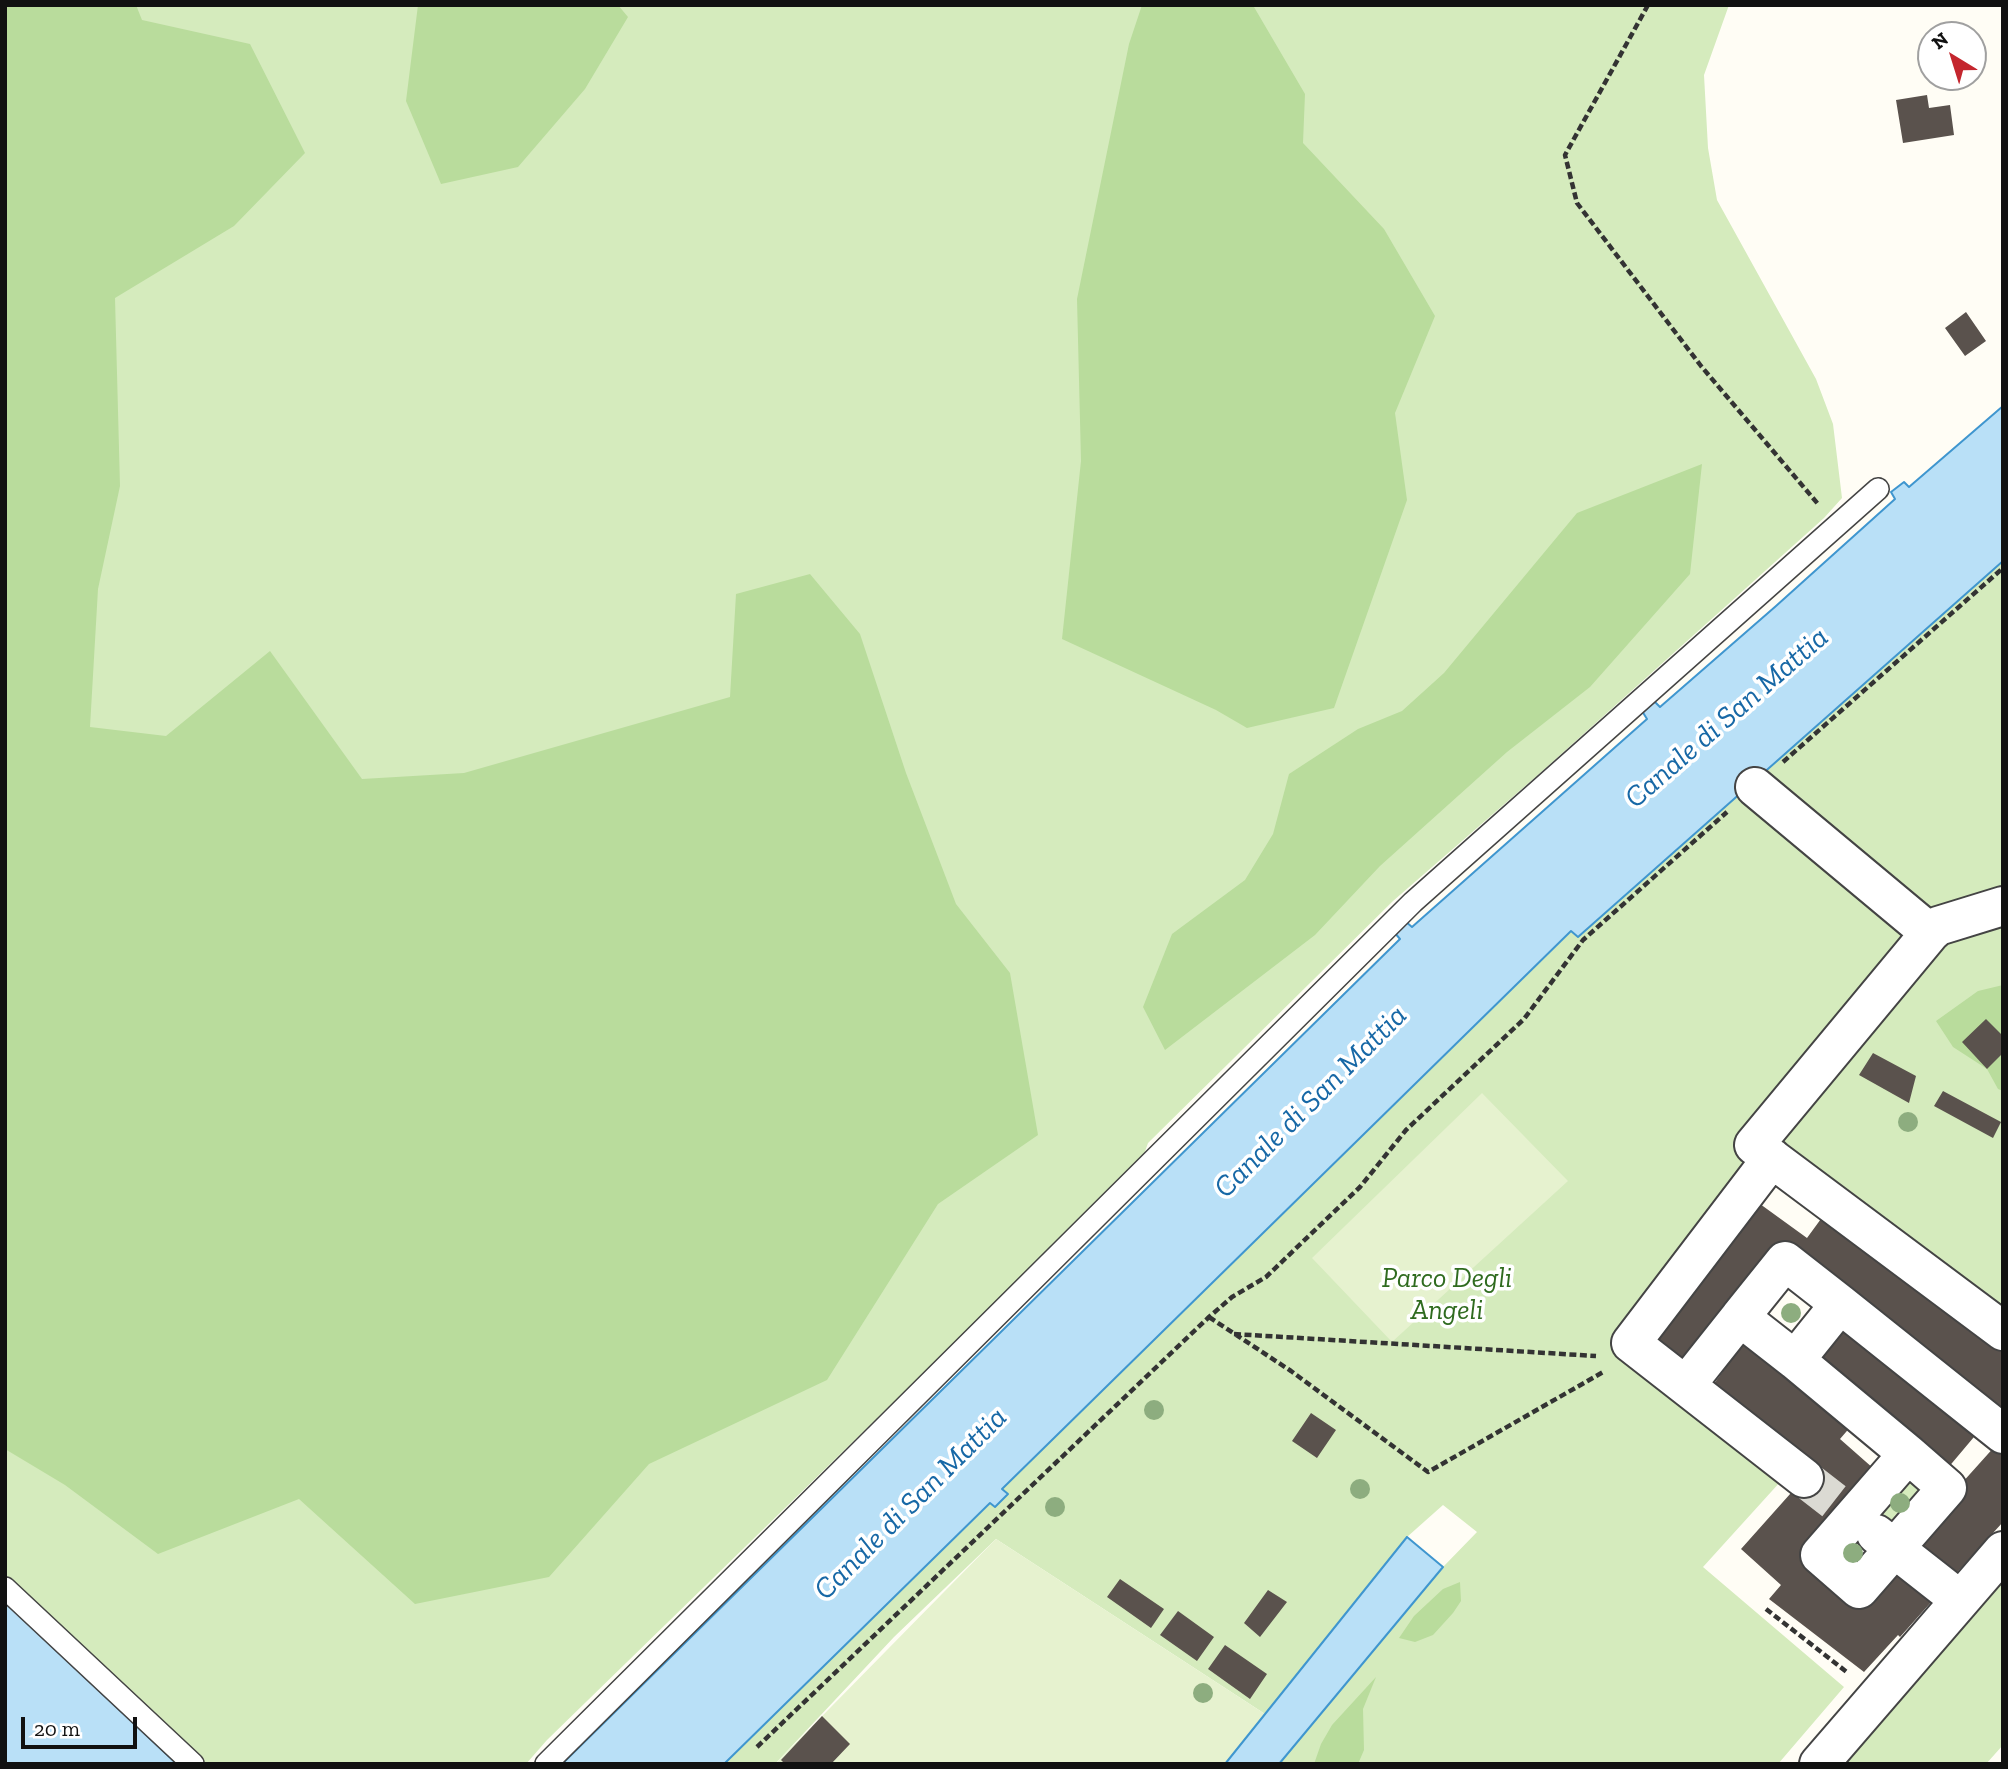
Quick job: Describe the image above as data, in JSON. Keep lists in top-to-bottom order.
{
  "water": ["Canale di San Mattia"],
  "parks": ["Parco Degli Angeli"],
  "scale_bar": "20 m",
  "north": "top left"
}
